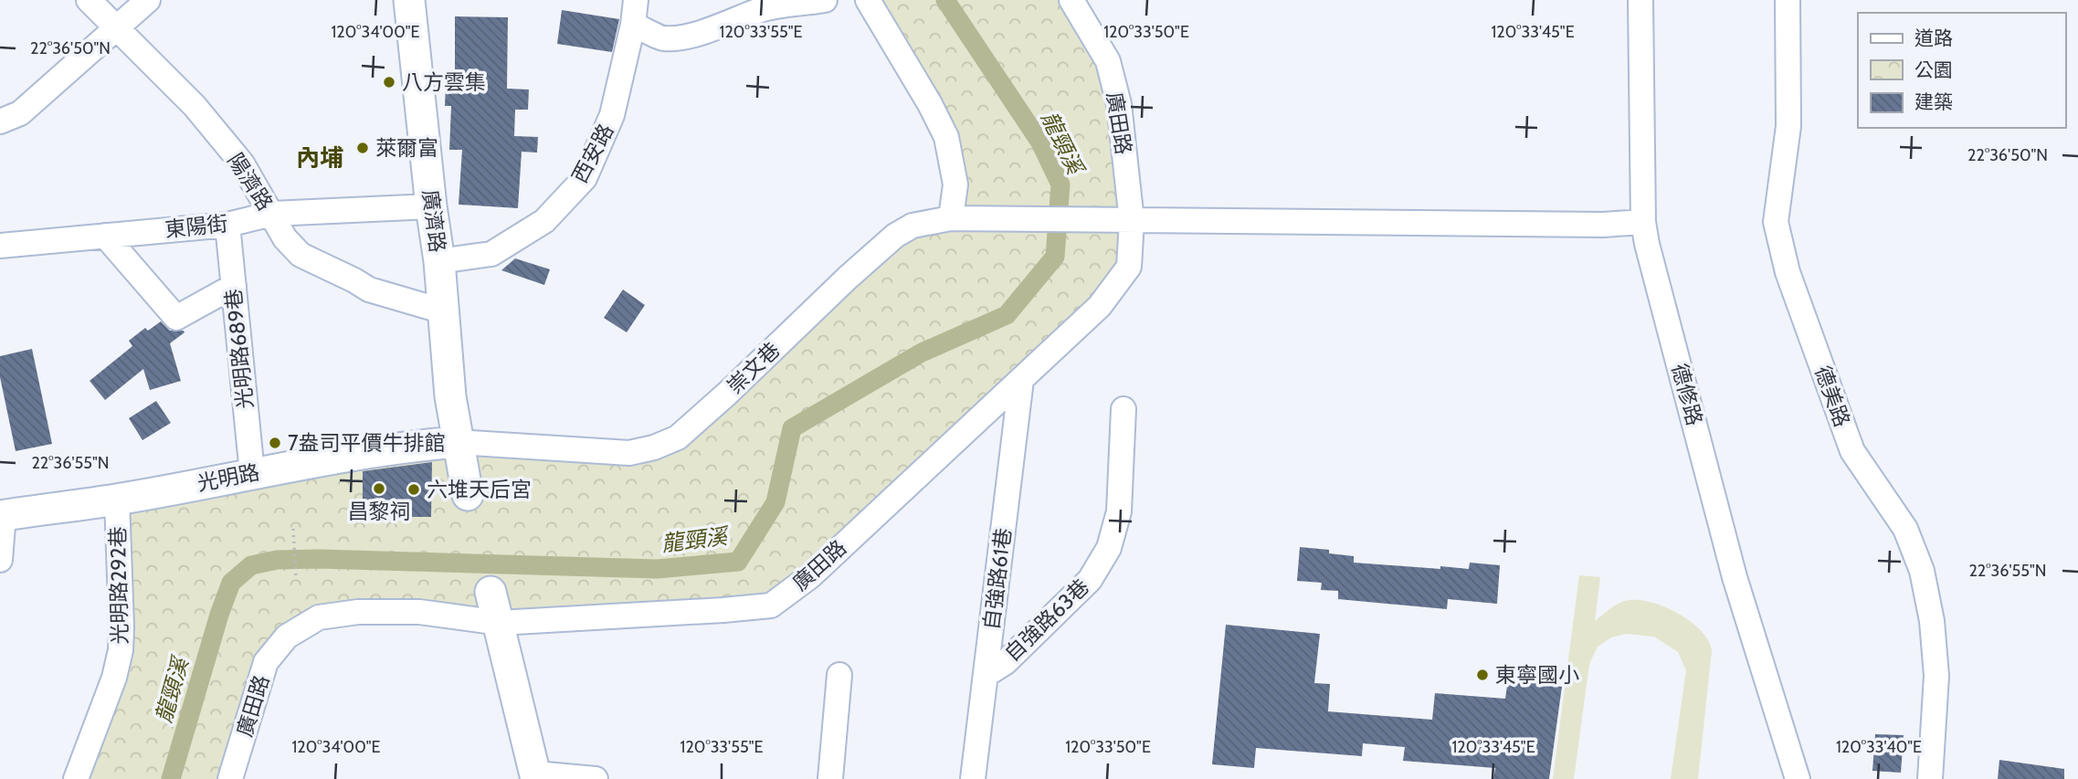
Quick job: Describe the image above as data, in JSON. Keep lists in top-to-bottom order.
{
  "streets": {
    "main road": ["廣濟路", "光明路"],
    "street": [
      "廣田路",
      "西安路",
      "陽濟路",
      "東陽街",
      "光明路689巷",
      "崇文巷",
      "德修路",
      "德美路",
      "自強路61巷",
      "光明路292巷",
      "自強路63巷"
    ]
  },
  "crossings": [
    ["廣田路", "崇文巷"],
    ["廣田路", "自強路61巷"],
    ["西安路", "廣濟路"],
    ["陽濟路", "廣濟路"],
    ["陽濟路", "東陽街"],
    ["廣濟路", "東陽街"],
    ["廣濟路", "崇文巷"],
    ["廣濟路", "光明路"],
    ["東陽街", "光明路689巷"],
    ["光明路689巷", "光明路"],
    ["崇文巷", "德修路"],
    ["崇文巷", "光明路"],
    ["光明路", "光明路292巷"],
    ["自強路61巷", "自強路63巷"]
  ],
  "districts": ["內埔"],
  "water": ["龍頸溪"],
  "places": [
    "八方雲集",
    "萊爾富",
    "7盎司平價牛排館",
    "昌黎祠",
    "六堆天后宮",
    "東寧國小"
  ],
  "legend": ["道路", "公園", "建築"],
  "coordinates": [
    "120°34'00\"E",
    "120°33'55\"E",
    "120°33'50\"E",
    "120°33'45\"E",
    "22°36'50\"N",
    "22°36'55\"N",
    "120°33'40\"E"
  ]
}
